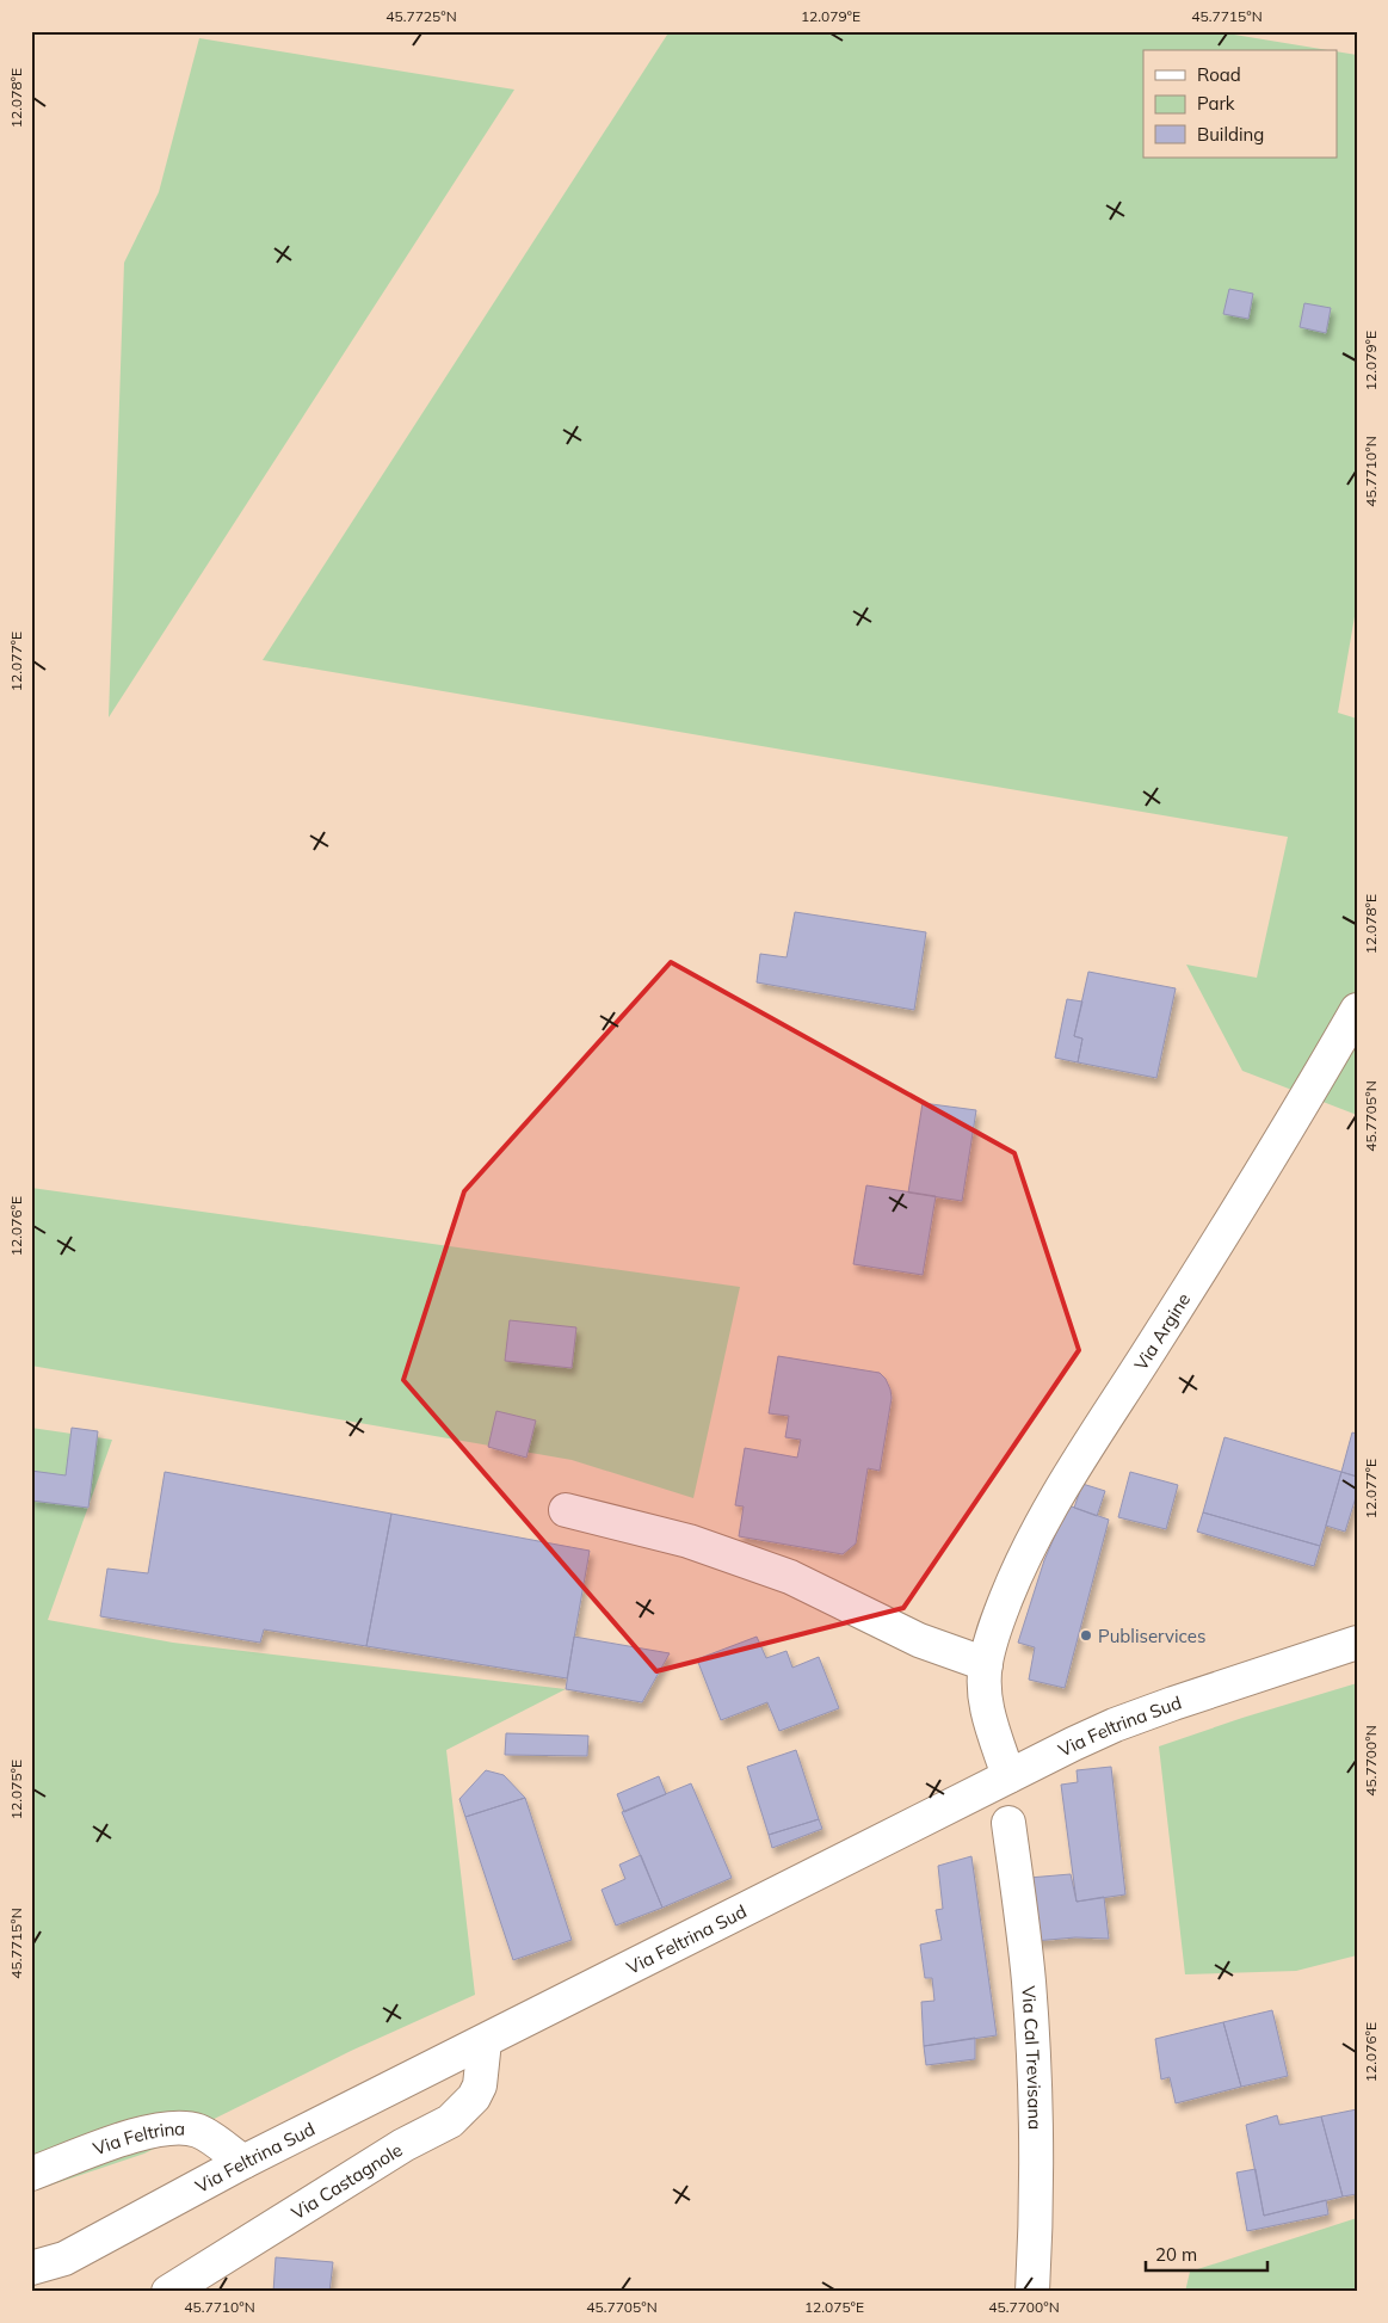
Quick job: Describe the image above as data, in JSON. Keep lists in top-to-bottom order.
{
  "streets": {
    "street": [
      "Via Argine",
      "Via Feltrina Sud",
      "Via Cal Trevisana",
      "Via Feltrina",
      "Via Castagnole"
    ]
  },
  "crossings": [
    ["Via Argine", "Via Feltrina Sud"],
    ["Via Feltrina Sud", "Via Feltrina"],
    ["Via Feltrina Sud", "Via Castagnole"]
  ],
  "places": ["Publiservices"],
  "legend": ["Road", "Park", "Building"],
  "scale_bar": "20 m",
  "coordinates": [
    "45.7725°N",
    "12.079°E",
    "45.7715°N",
    "12.078°E",
    "45.7710°N",
    "12.077°E",
    "45.7705°N",
    "12.076°E",
    "45.7700°N",
    "12.075°E"
  ]
}
